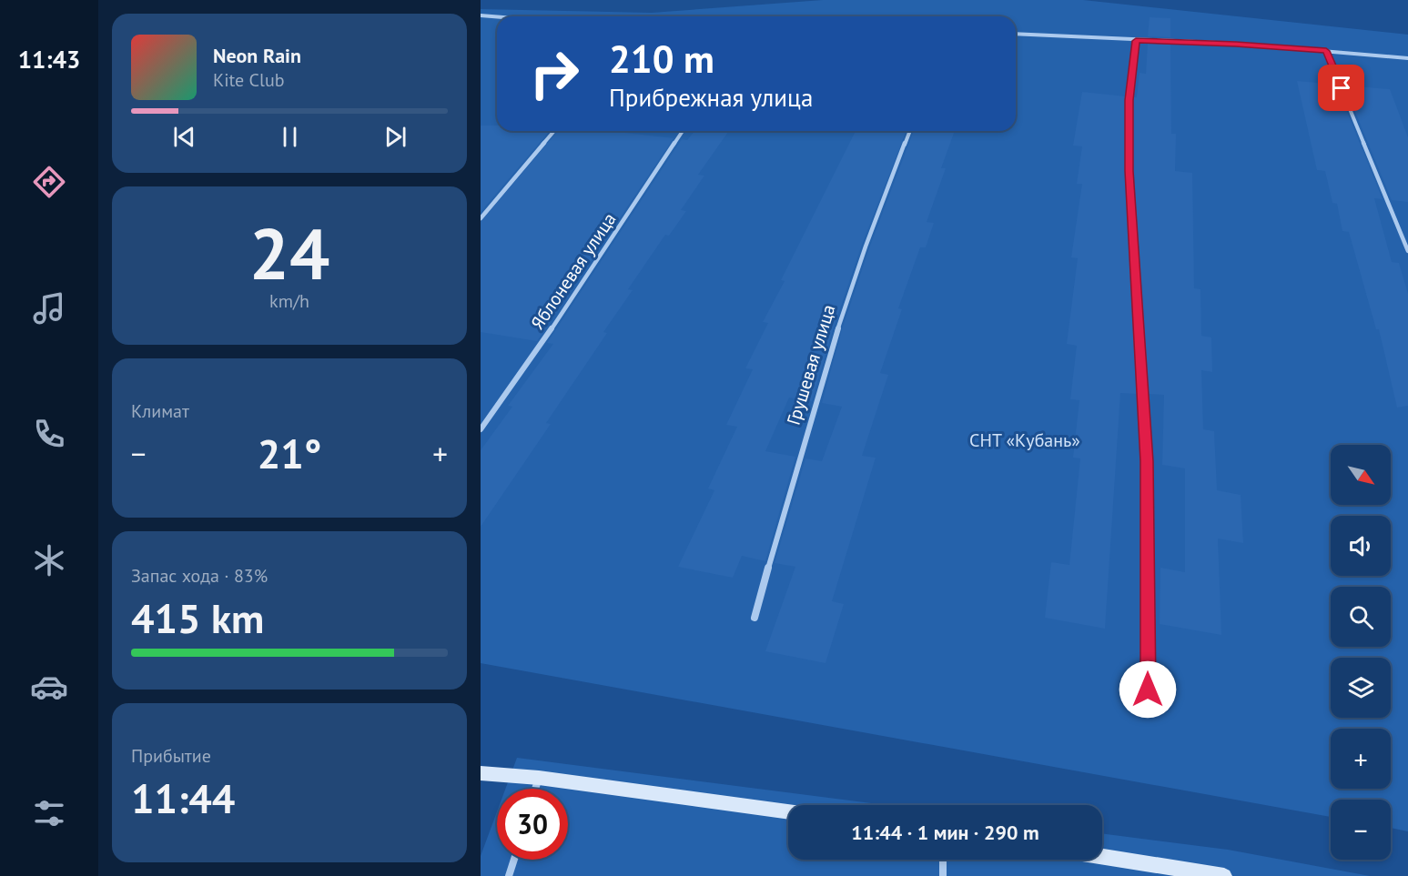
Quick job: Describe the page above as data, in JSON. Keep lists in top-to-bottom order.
{
  "streets": {
    "street": ["Яблоневая улица", "Грушевая улица"]
  },
  "parks": ["СНТ «Кубань»"],
  "north": "bottom right",
  "page": {
    "tabs": "11:43",
    "turn": ["210 m", "Прибрежная улица"],
    "song": ["Neon Rain", "Kite Club"],
    "tile": [
      ["24", "km/h"],
      "Климат",
      ["Запас хода · 83%", "415 km"],
      ["Прибытие", "11:44"]
    ],
    "heat": ["−", "21°", "+"],
    "map_buttons": ["+", "−"],
    "limit": "30",
    "trip": "11:44 · 1 мин · 290 m"
  }
}
